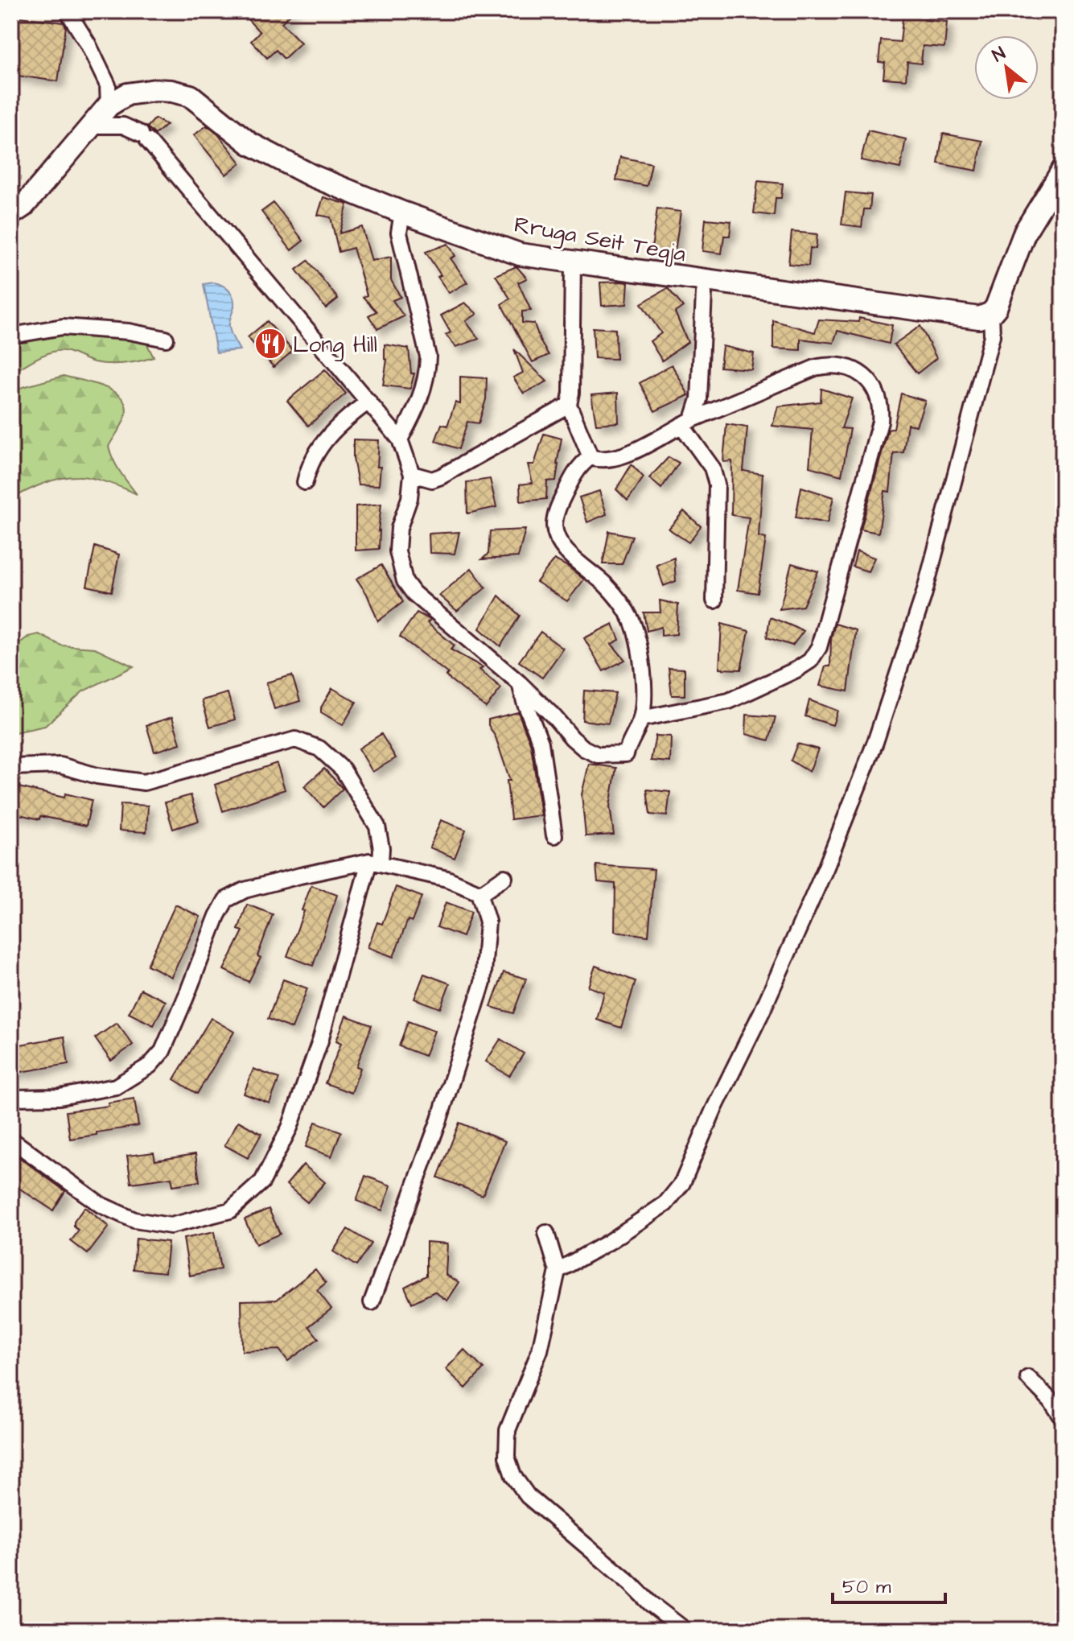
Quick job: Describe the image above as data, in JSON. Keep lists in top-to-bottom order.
{
  "streets": {
    "main road": ["Rruga Seit Teqja"]
  },
  "places": {
    "restaurant": ["Long Hill"]
  },
  "scale_bar": "50 m",
  "north": "top left"
}
